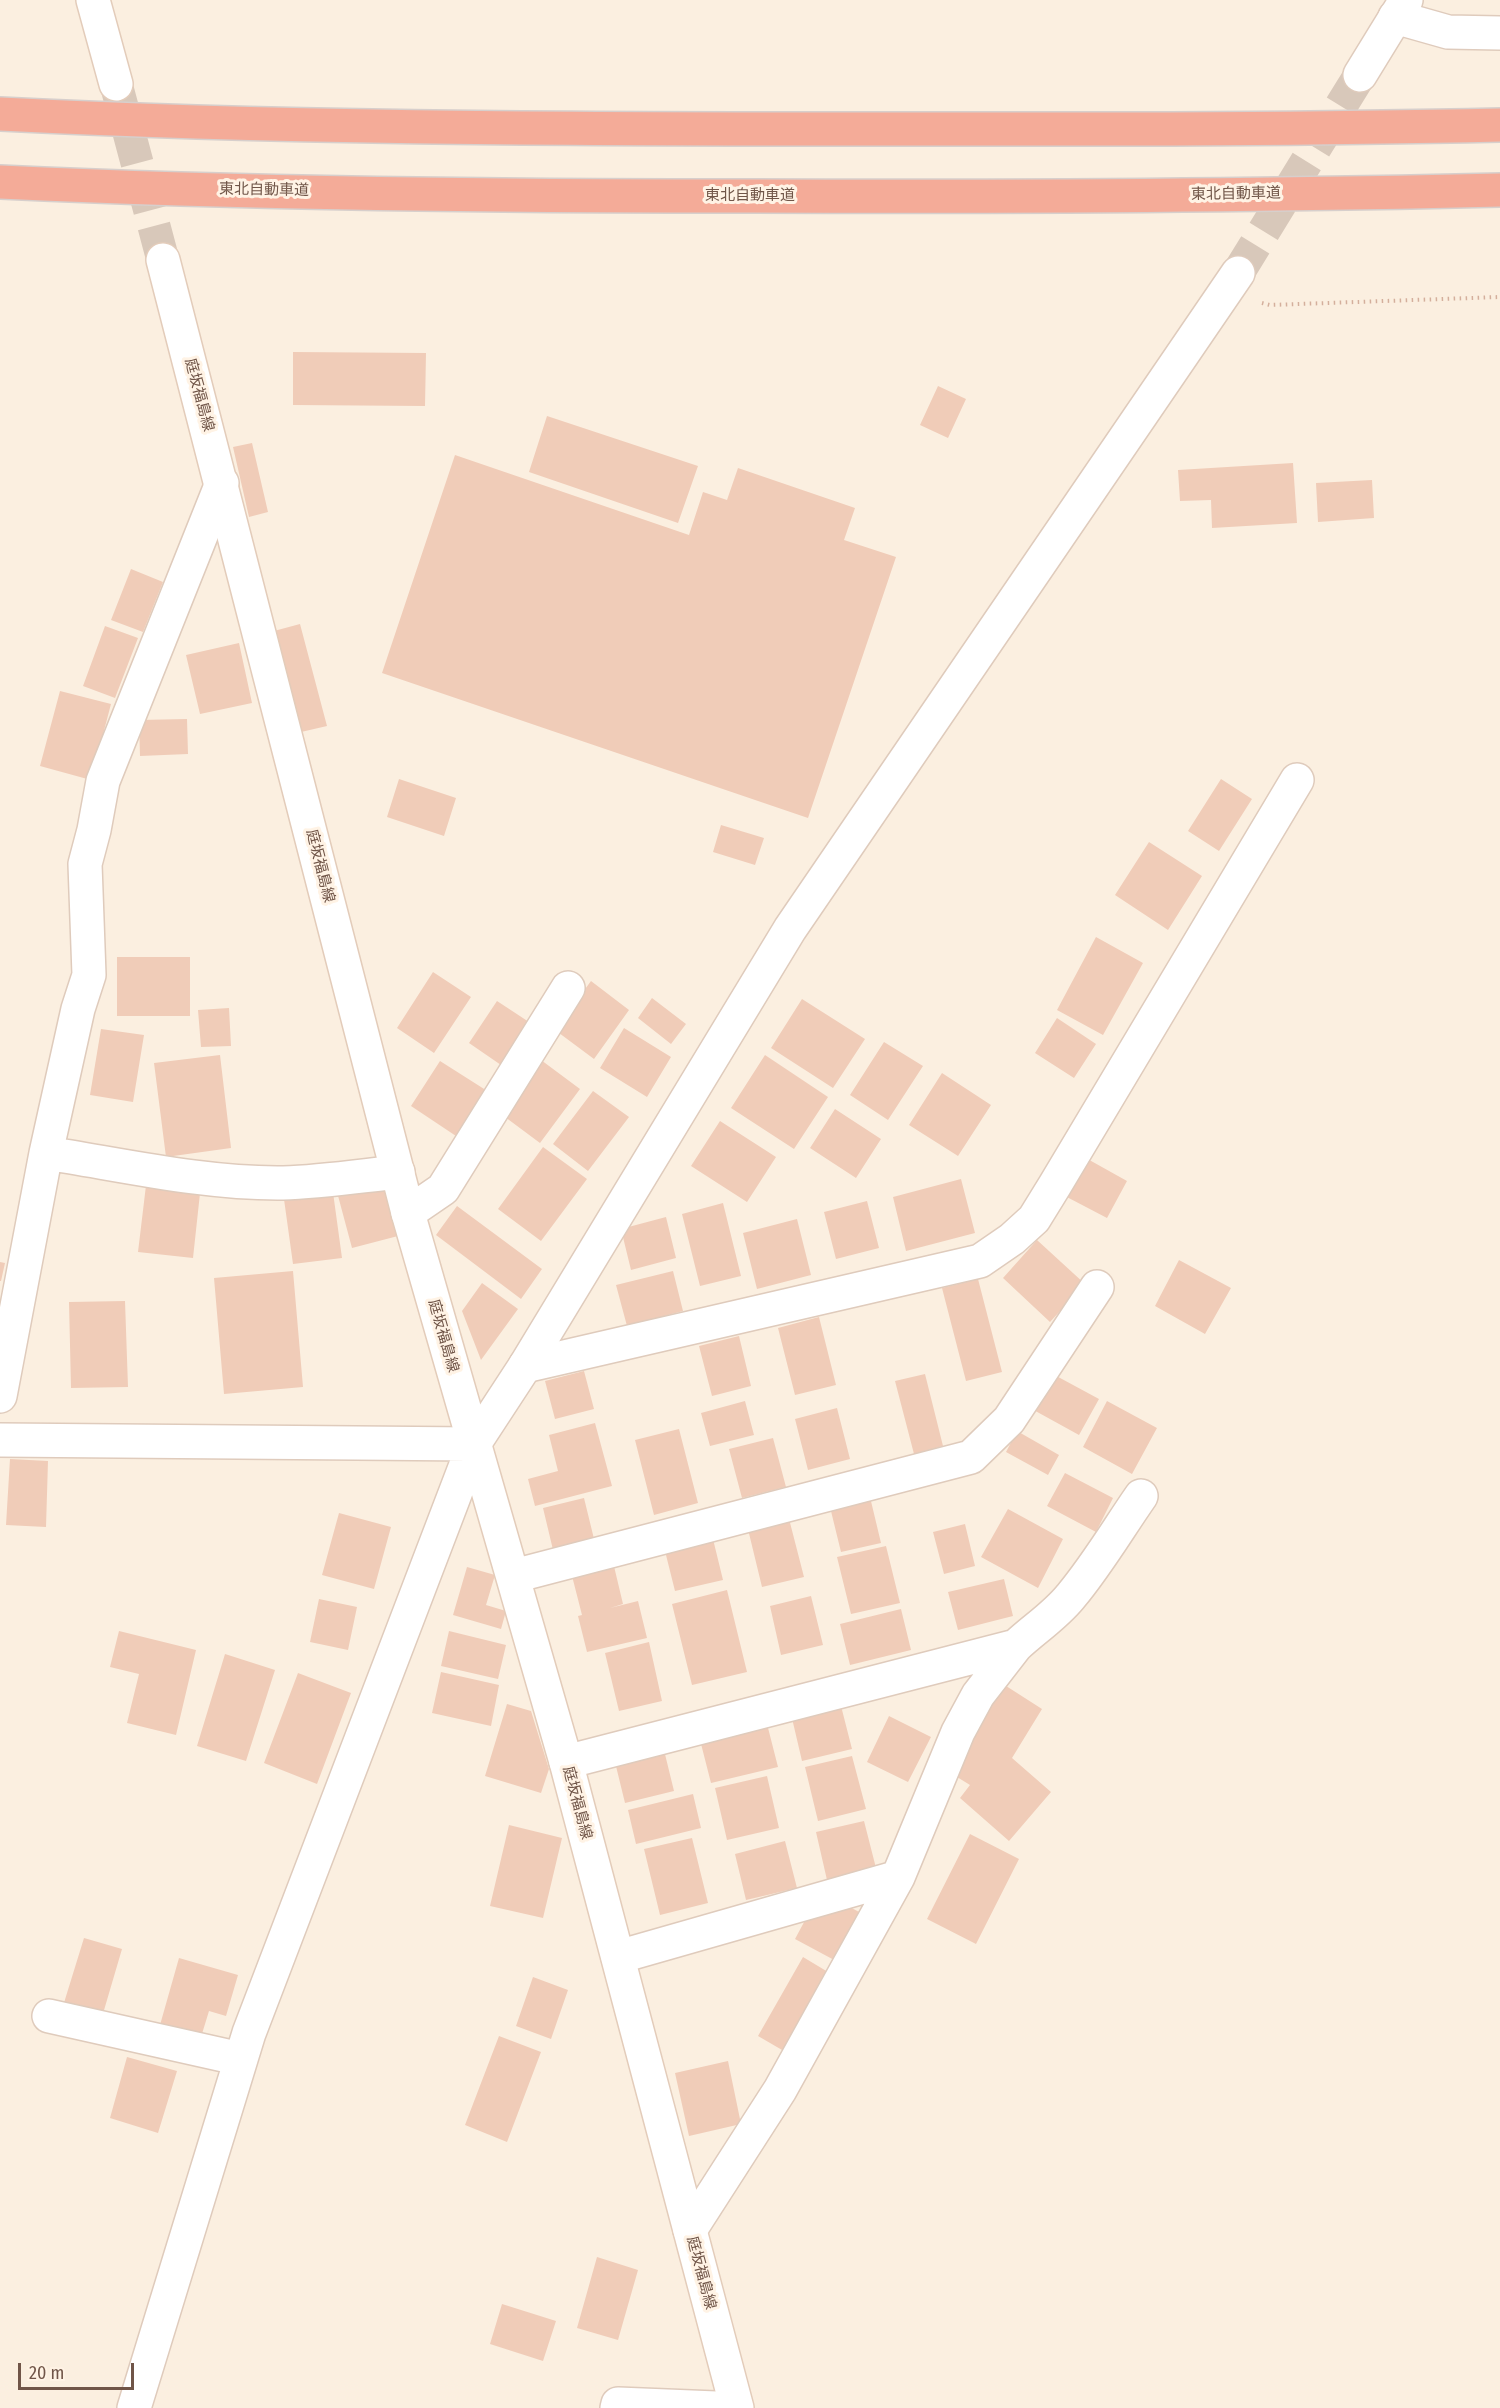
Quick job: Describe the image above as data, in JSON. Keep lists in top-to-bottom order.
{
  "streets": {
    "highway": ["東北自動車道"],
    "street": ["庭坂福島線"]
  },
  "scale_bar": "20 m"
}
